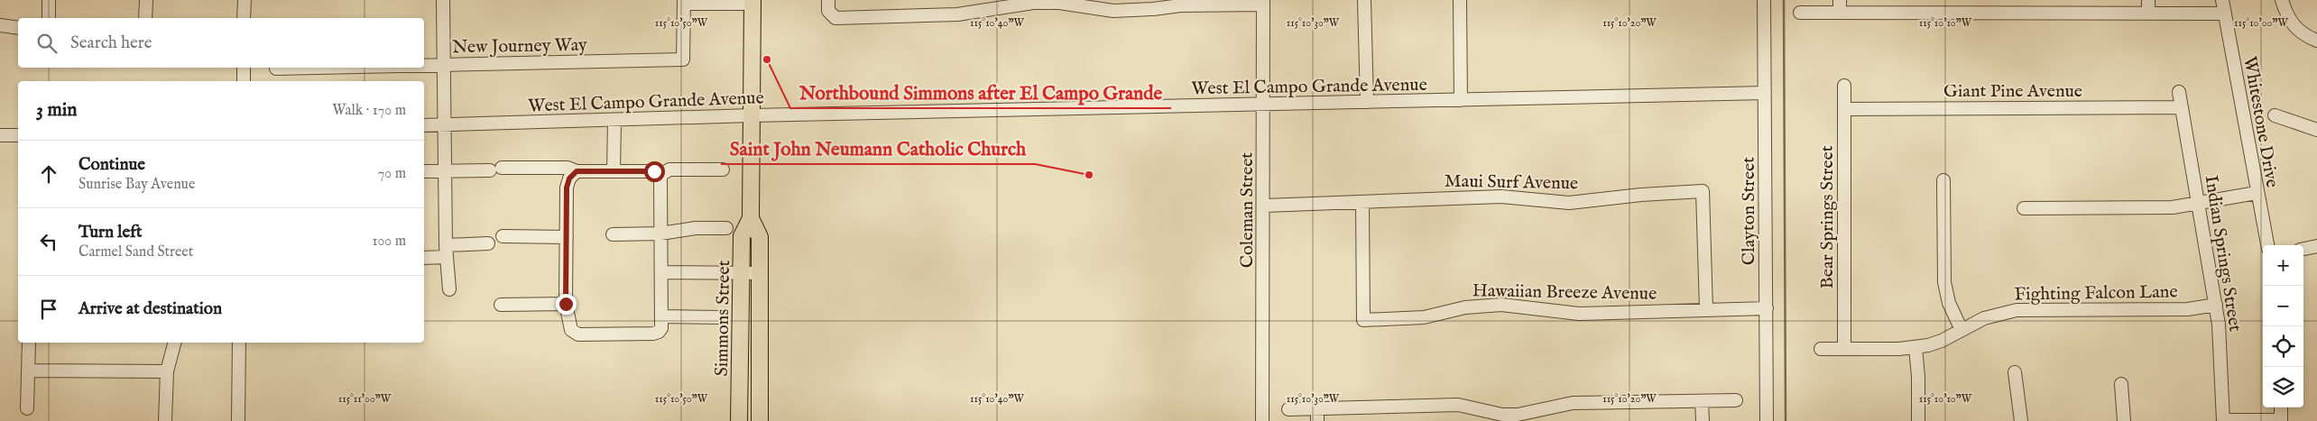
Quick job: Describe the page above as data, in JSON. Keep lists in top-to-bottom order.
{
  "streets": {
    "main road": ["Simmons Street"],
    "street": [
      "New Journey Way",
      "West El Campo Grande Avenue",
      "Giant Pine Avenue",
      "Whitestone Drive",
      "Maui Surf Avenue",
      "Coleman Street",
      "Clayton Street",
      "Bear Springs Street",
      "Indian Springs Street",
      "Hawaiian Breeze Avenue",
      "Fighting Falcon Lane"
    ]
  },
  "crossings": [
    ["West El Campo Grande Avenue", "Coleman Street"],
    ["West El Campo Grande Avenue", "Clayton Street"],
    ["West El Campo Grande Avenue", "Simmons Street"],
    ["Giant Pine Avenue", "Bear Springs Street"],
    ["Giant Pine Avenue", "Indian Springs Street"],
    ["Maui Surf Avenue", "Coleman Street"],
    ["Maui Surf Avenue", "Hawaiian Breeze Avenue"],
    ["Clayton Street", "Hawaiian Breeze Avenue"],
    ["Bear Springs Street", "Fighting Falcon Lane"],
    ["Indian Springs Street", "Fighting Falcon Lane"]
  ],
  "places": ["Northbound Simmons after El Campo Grande", "Saint John Neumann Catholic Church"],
  "page": {
    "search": "Search here",
    "heading": ["3 min", "Walk · 170 m"],
    "list": [
      ["Continue", "Sunrise Bay Avenue", "70 m"],
      ["Turn left", "Carmel Sand Street", "100 m"],
      "Arrive at destination"
    ],
    "map_buttons": ["+", "−"]
  },
  "coordinates": [
    "115°10'50\"W",
    "115°10'40\"W",
    "115°10'30\"W",
    "115°10'20\"W",
    "115°10'10\"W",
    "115°10'00\"W",
    "115°11'00\"W"
  ]
}
